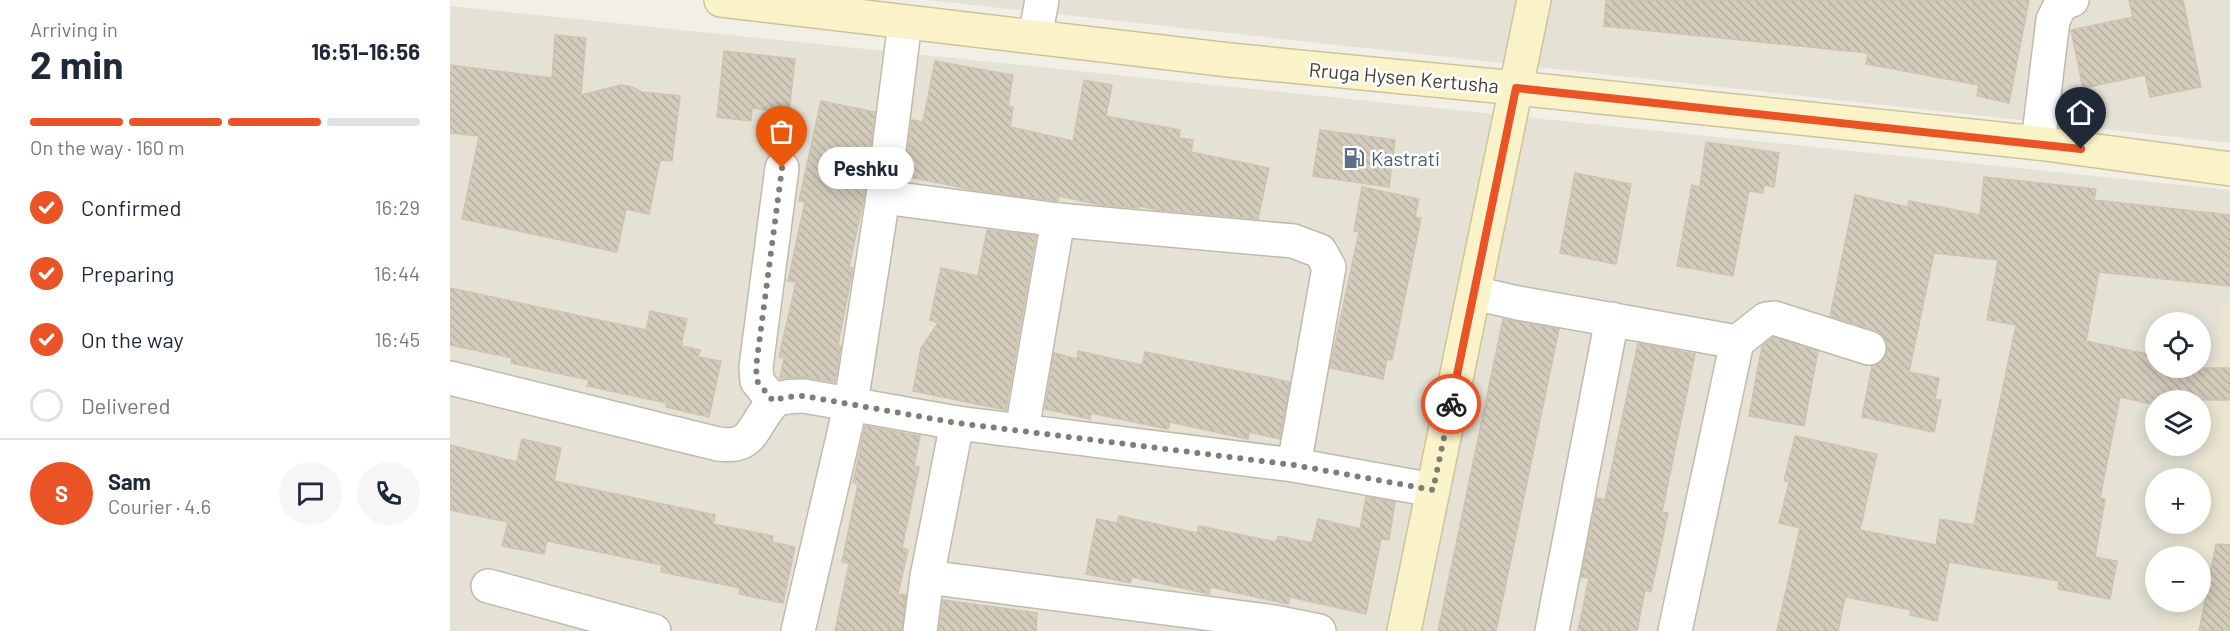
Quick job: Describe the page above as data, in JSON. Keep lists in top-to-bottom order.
{
  "streets": {
    "main road": ["Rruga Hysen Kertusha"]
  },
  "places": {
    "fuel station": ["Kastrati"],
    "other": ["Peshku"]
  },
  "page": {
    "heading": ["2 min", "Arriving in", "16:51–16:56"],
    "panel": ["Sam", "Courier · 4.6"],
    "bar": "On the way · 160 m",
    "bubble": "Peshku",
    "list": [
      ["Confirmed", "16:29"],
      ["Preparing", "16:44"],
      ["On the way", "16:45"],
      "Delivered"
    ],
    "map_buttons": ["+", "−"],
    "round": "S"
  }
}
